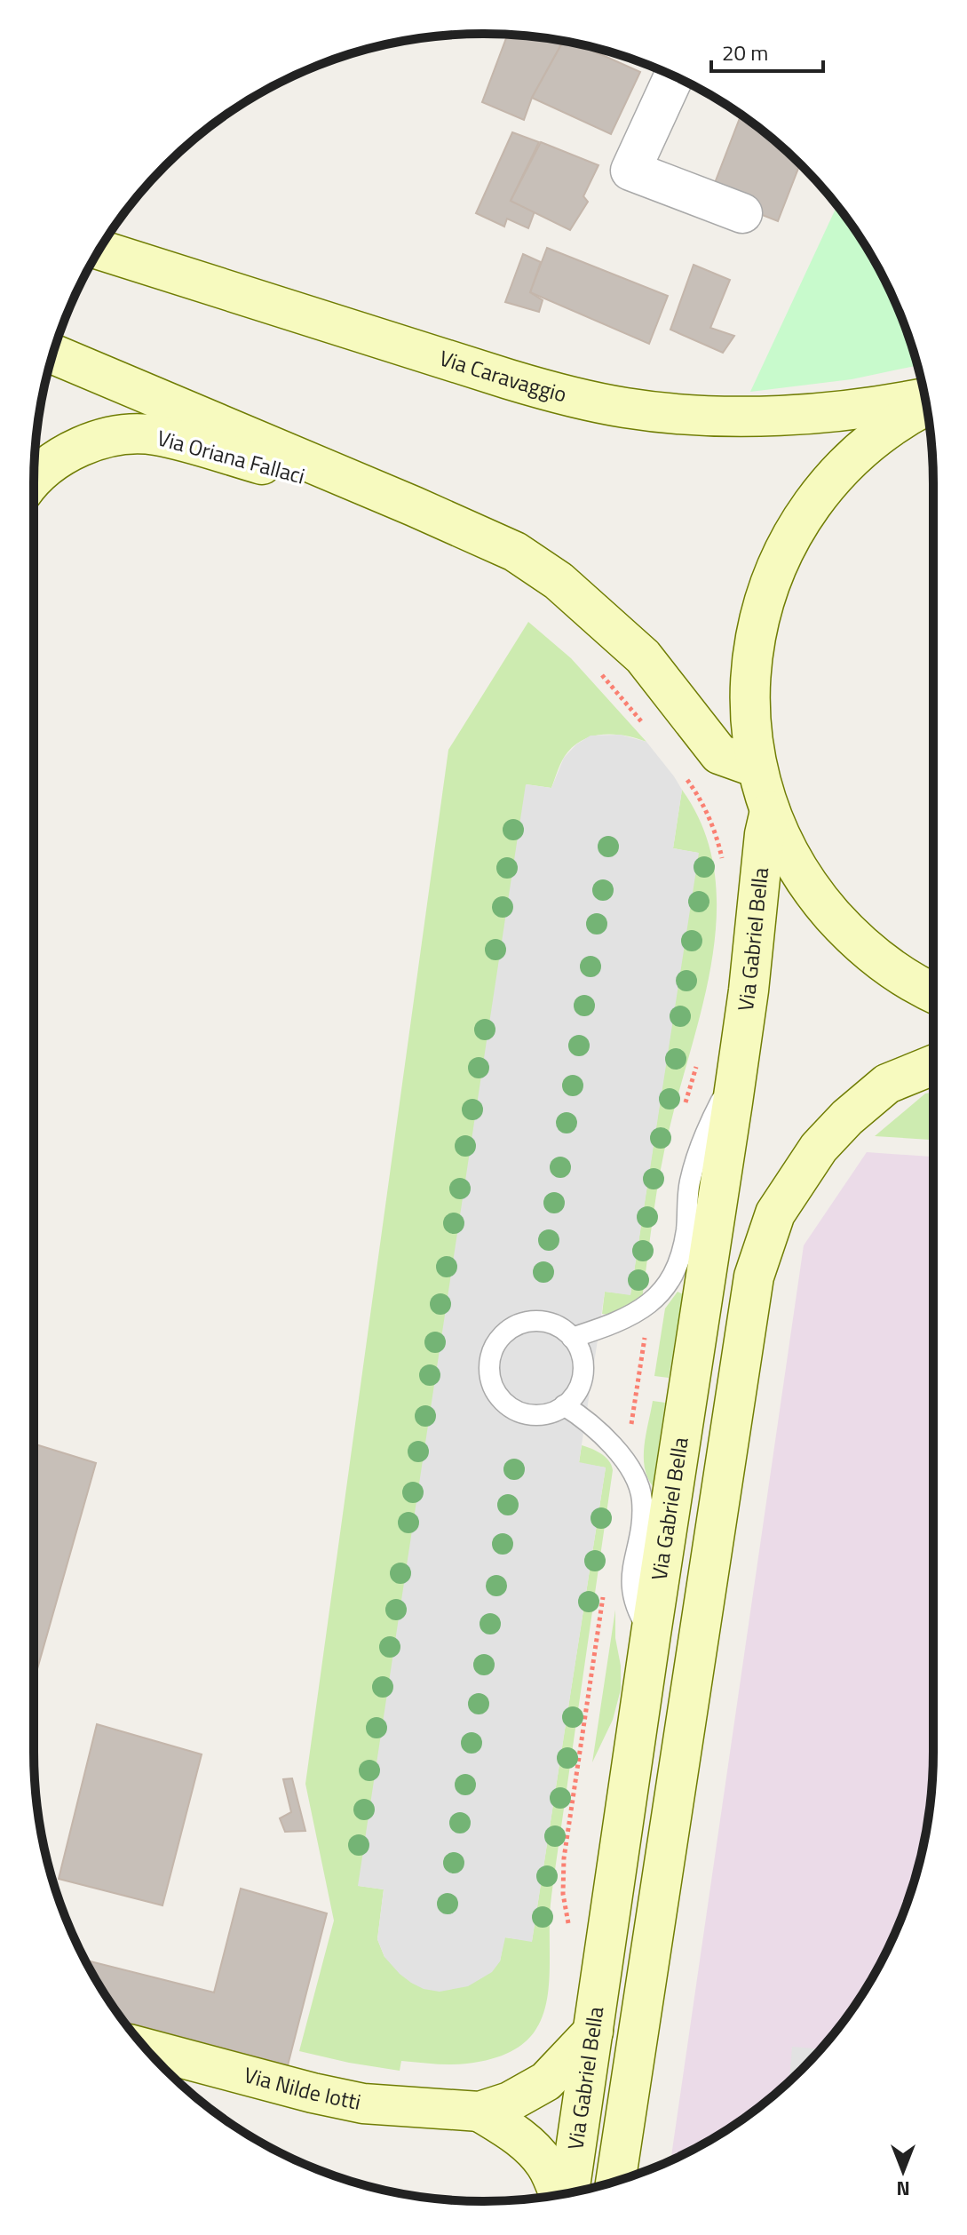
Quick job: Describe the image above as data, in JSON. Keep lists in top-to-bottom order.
{
  "streets": {
    "street": [
      "Via Caravaggio",
      "Via Oriana Fallaci",
      "Via Gabriel Bella",
      "Via Nilde Iotti"
    ]
  },
  "crossings": [
    ["Via Gabriel Bella", "Via Nilde Iotti"]
  ],
  "scale_bar": "20 m",
  "north": "bottom"
}
